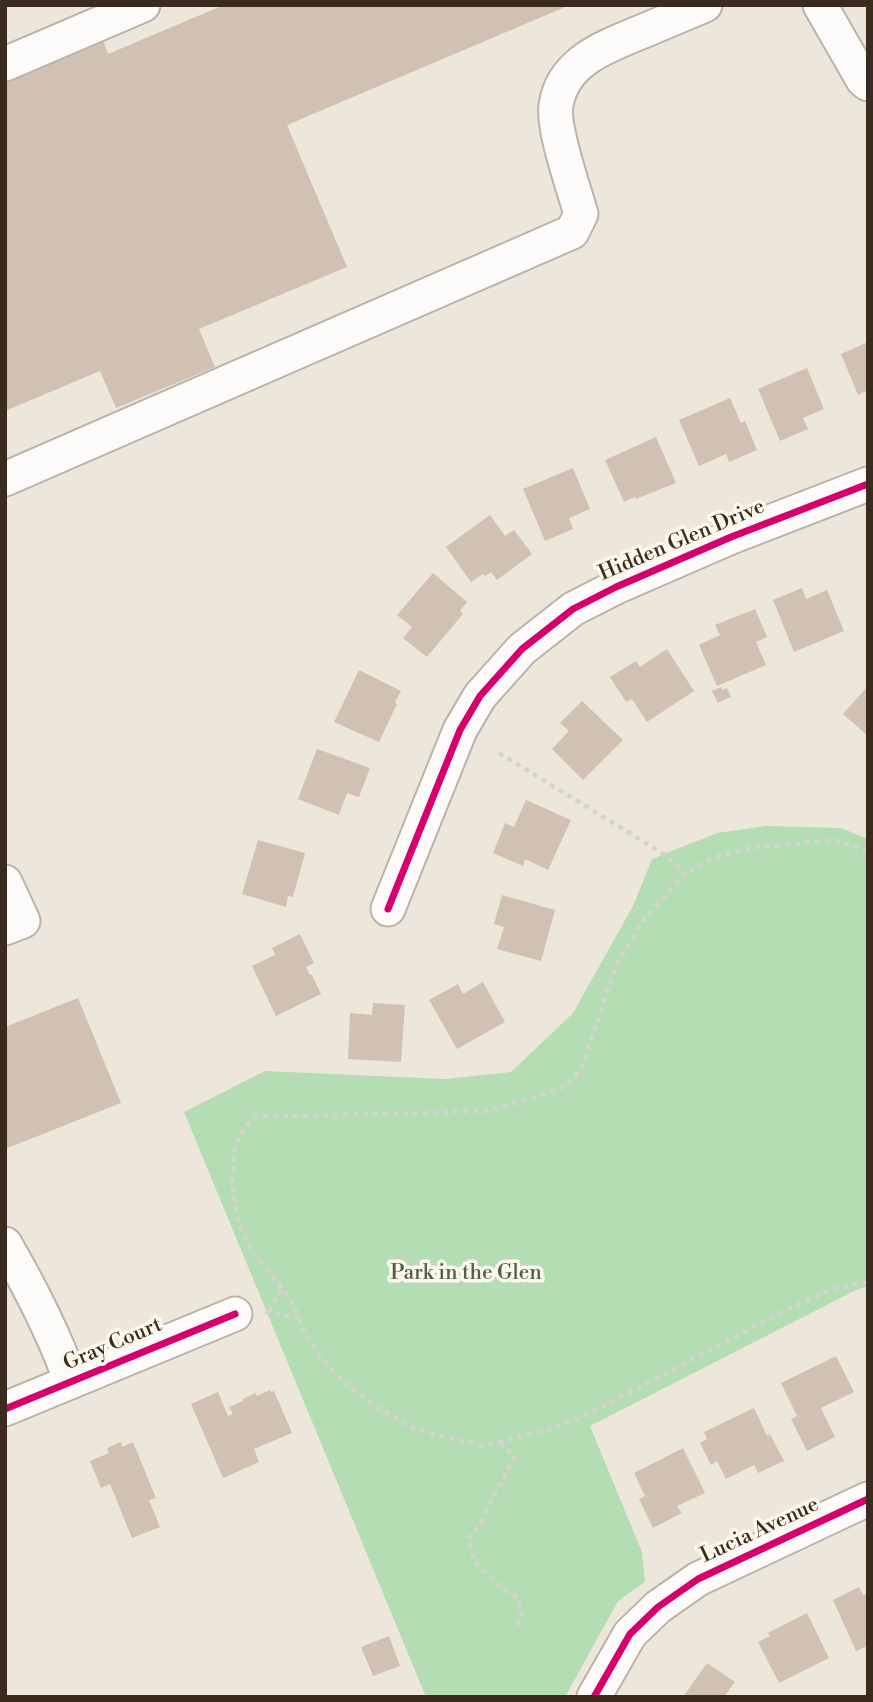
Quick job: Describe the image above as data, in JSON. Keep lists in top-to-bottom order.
{
  "streets": {
    "street": ["Hidden Glen Drive", "Gray Court", "Lucia Avenue"]
  },
  "parks": ["Park in the Glen"]
}
